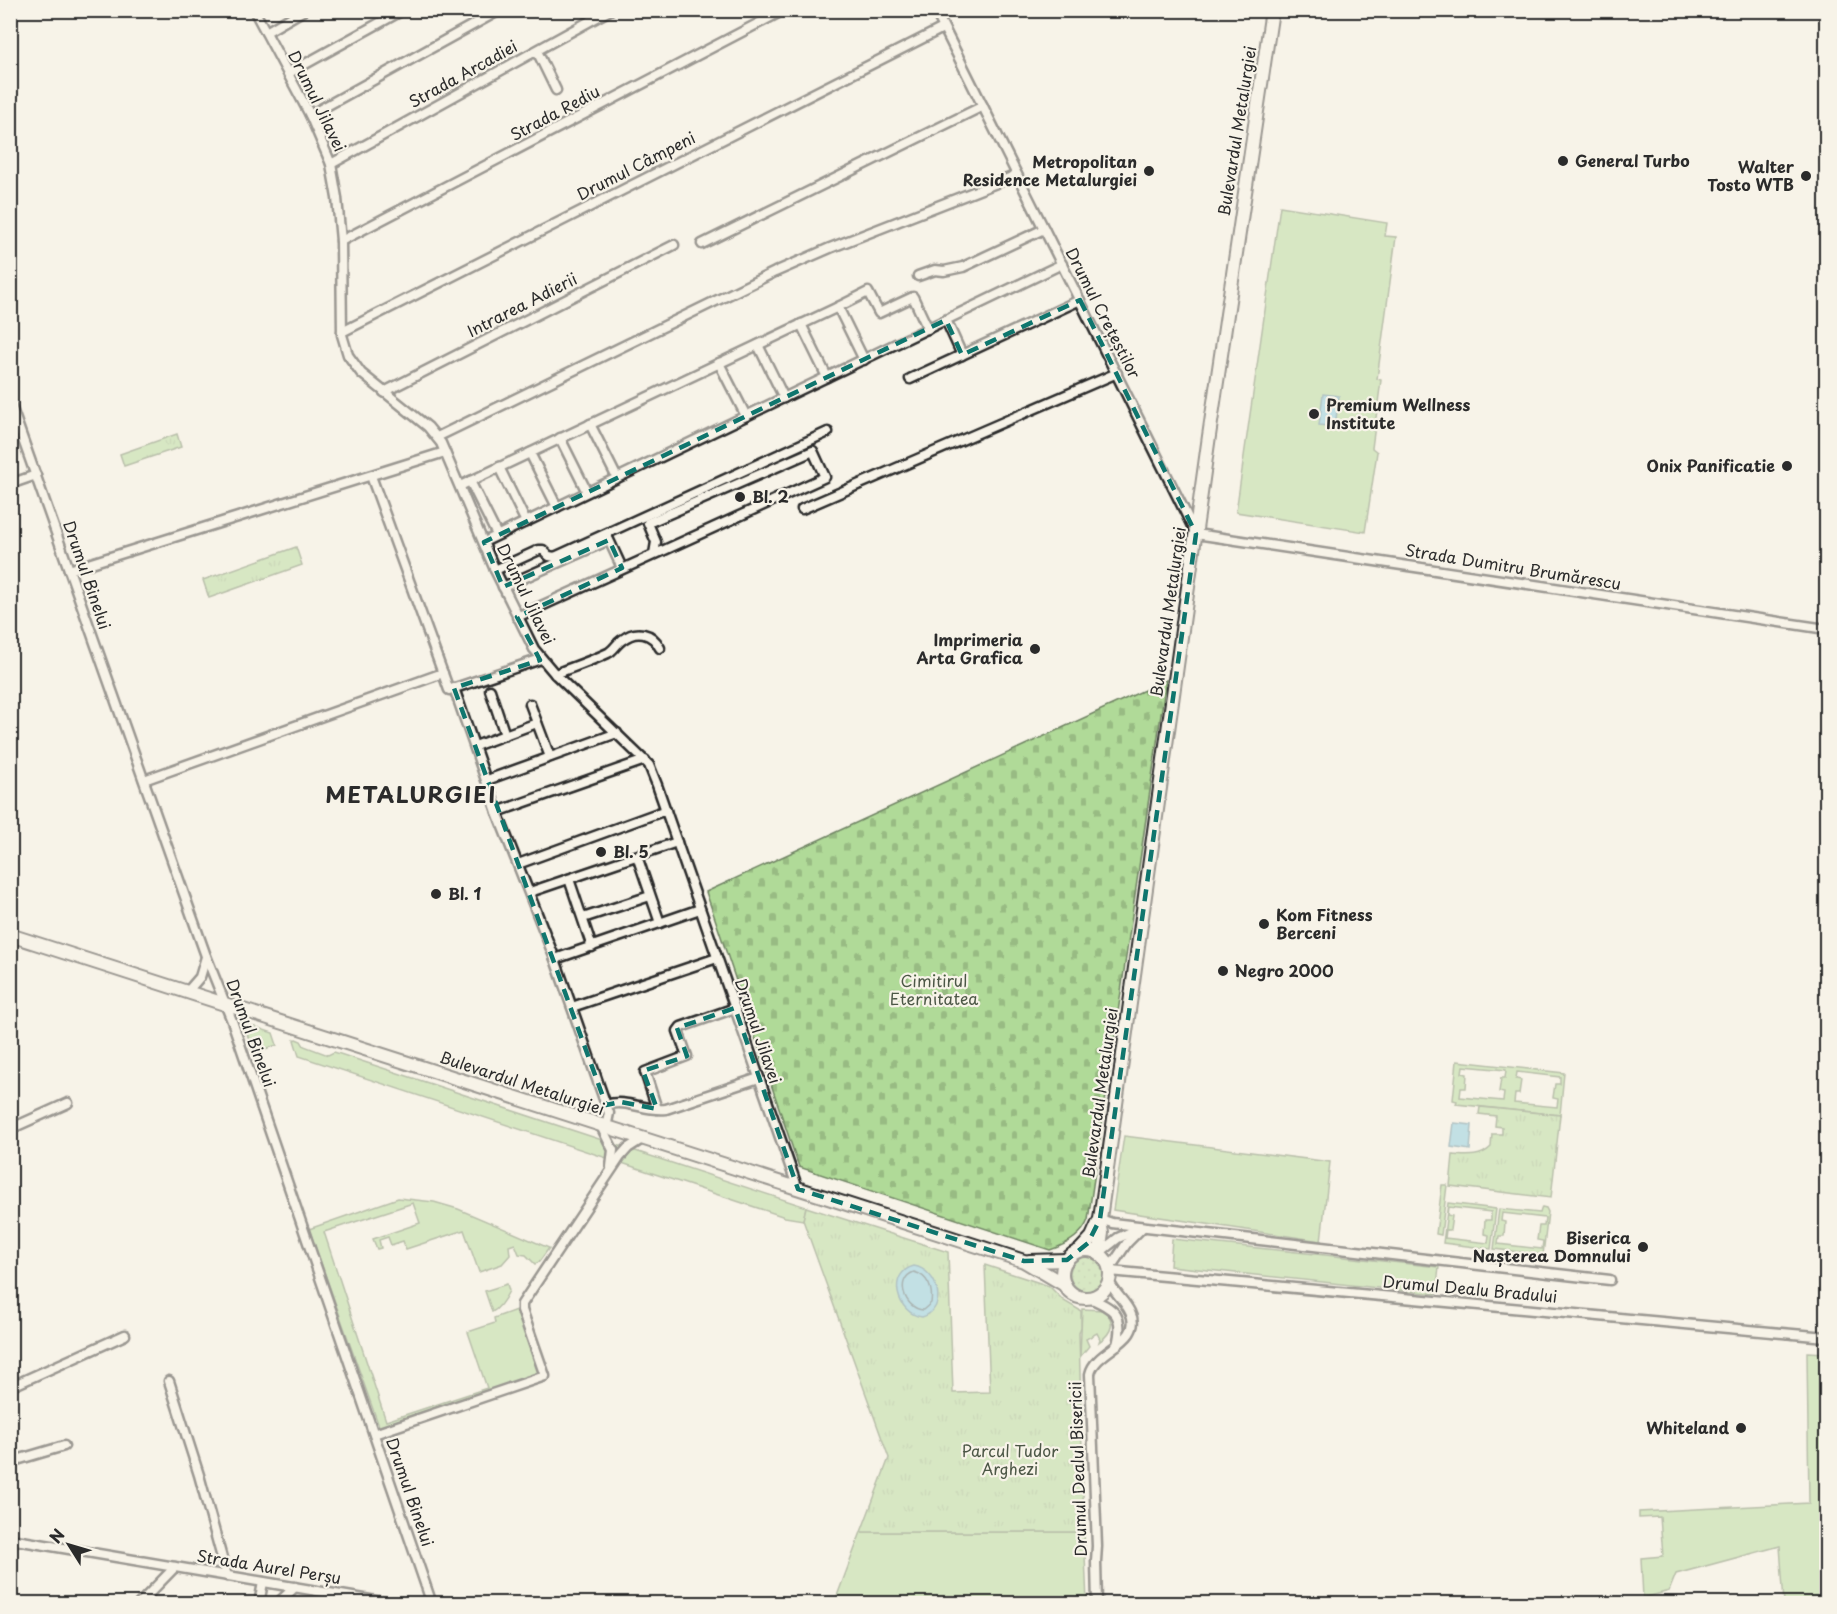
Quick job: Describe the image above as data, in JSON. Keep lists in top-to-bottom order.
{
  "streets": {
    "main road": ["Bulevardul Metalurgiei"],
    "street": [
      "Strada Arcadiei",
      "Drumul Jilavei",
      "Strada Rediu",
      "Drumul Câmpeni",
      "Intrarea Adierii",
      "Drumul Crețeștilor",
      "Strada Dumitru Brumărescu",
      "Drumul Binelui",
      "Drumul Dealu Bradului",
      "Drumul Dealul Bisericii",
      "Strada Aurel Perșu"
    ]
  },
  "crossings": [
    ["Strada Arcadiei", "Drumul Jilavei"],
    ["Drumul Jilavei", "Strada Rediu"],
    ["Drumul Jilavei", "Bulevardul Metalurgiei"],
    ["Drumul Jilavei", "Drumul Câmpeni"],
    ["Drumul Jilavei", "Intrarea Adierii"],
    ["Bulevardul Metalurgiei", "Drumul Crețeștilor"],
    ["Bulevardul Metalurgiei", "Strada Dumitru Brumărescu"],
    ["Bulevardul Metalurgiei", "Drumul Binelui"],
    ["Bulevardul Metalurgiei", "Drumul Dealu Bradului"],
    ["Bulevardul Metalurgiei", "Drumul Dealul Bisericii"],
    ["Drumul Câmpeni", "Drumul Crețeștilor"],
    ["Drumul Crețeștilor", "Strada Dumitru Brumărescu"],
    ["Drumul Dealu Bradului", "Drumul Dealul Bisericii"]
  ],
  "districts": ["METALURGIEI"],
  "parks": ["Cimitirul Eternitatea", "Parcul Tudor Arghezi"],
  "places": [
    "General Turbo",
    "Metropolitan Residence Metalurgiei",
    "Walter Tosto WTB",
    "Premium Wellness Institute",
    "Onix Panificatie",
    "Bl. 2",
    "Imprimeria Arta Grafica",
    "Bl. 5",
    "Bl. 1",
    "Kom Fitness Berceni",
    "Negro 2000",
    "Biserica Nașterea Domnului",
    "Whiteland"
  ],
  "north": "top left"
}
